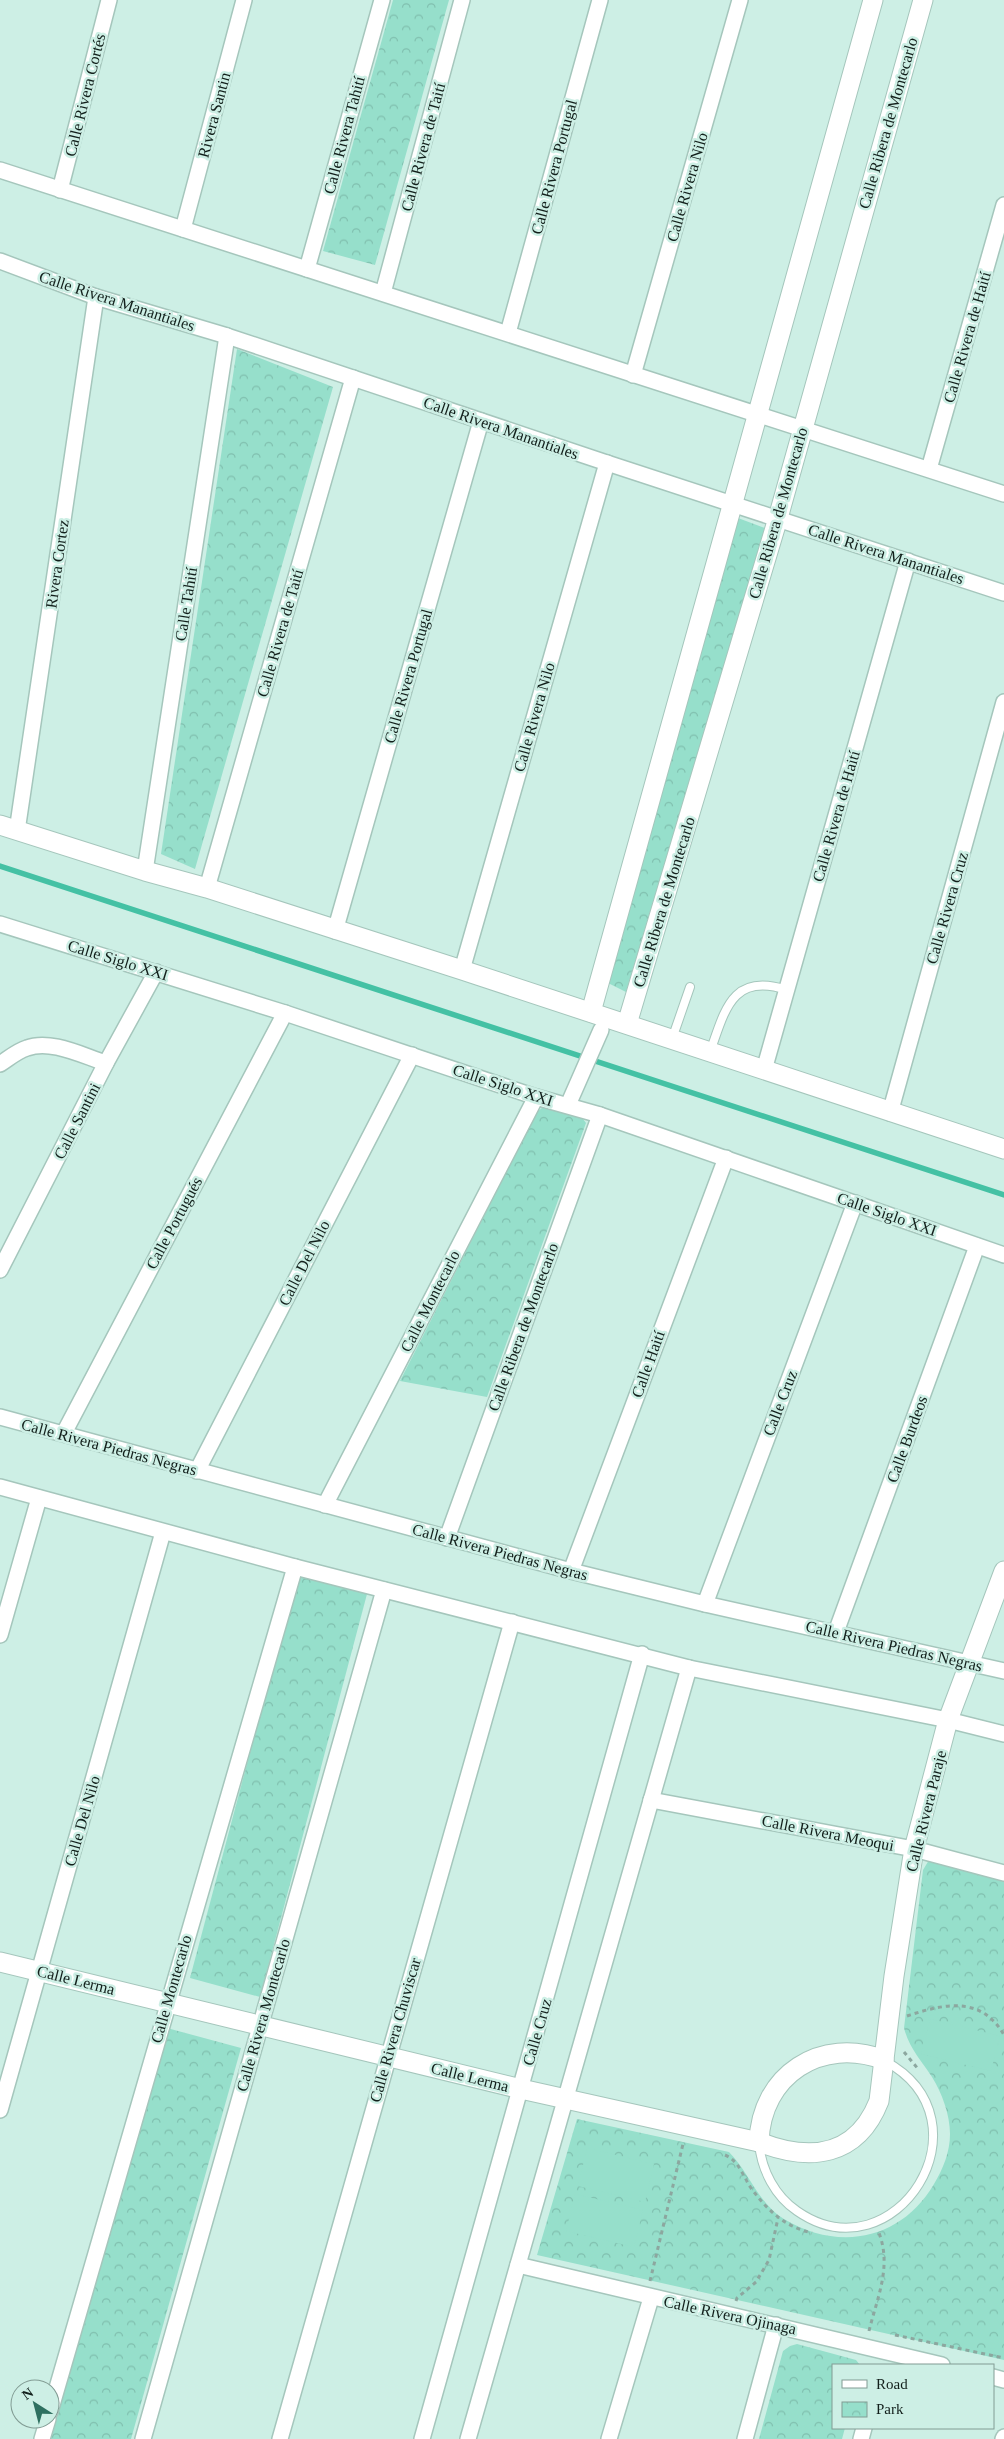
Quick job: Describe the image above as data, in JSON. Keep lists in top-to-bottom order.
{
  "streets": {
    "street": [
      "Calle Rivera Cortés",
      "Rivera Santin",
      "Calle Ribera de Montecarlo",
      "Calle Rivera Tahití",
      "Calle Rivera de Taití",
      "Calle Rivera Portugal",
      "Calle Rivera Nilo",
      "Calle Rivera Manantiales",
      "Calle Rivera de Haití",
      "Rivera Cortez",
      "Calle Tahití",
      "Calle Rivera Cruz",
      "Calle Siglo XXI",
      "Calle Santini",
      "Calle Portugués",
      "Calle Del Nilo",
      "Calle Montecarlo",
      "Calle Haití",
      "Calle Cruz",
      "Calle Burdeos",
      "Calle Rivera Piedras Negras",
      "Calle Rivera Paraje",
      "Calle Rivera Meoqui",
      "Calle Lerma",
      "Calle Rivera Montecarlo",
      "Calle Rivera Chuviscar",
      "Calle Rivera Ojinaga"
    ]
  },
  "crossings": [
    ["Calle Ribera de Montecarlo", "Calle Rivera Manantiales"],
    ["Calle Ribera de Montecarlo", "Calle Siglo XXI"],
    ["Calle Ribera de Montecarlo", "Calle Rivera Piedras Negras"],
    ["Calle Rivera de Taití", "Calle Rivera Manantiales"],
    ["Calle Rivera Portugal", "Calle Rivera Manantiales"],
    ["Calle Rivera Nilo", "Calle Rivera Manantiales"],
    ["Calle Rivera Manantiales", "Calle Rivera de Haití"],
    ["Calle Rivera Manantiales", "Rivera Cortez"],
    ["Calle Rivera Manantiales", "Calle Tahití"],
    ["Calle Siglo XXI", "Calle Santini"],
    ["Calle Siglo XXI", "Calle Portugués"],
    ["Calle Siglo XXI", "Calle Del Nilo"],
    ["Calle Siglo XXI", "Calle Montecarlo"],
    ["Calle Siglo XXI", "Calle Haití"],
    ["Calle Siglo XXI", "Calle Cruz"],
    ["Calle Siglo XXI", "Calle Burdeos"],
    ["Calle Portugués", "Calle Rivera Piedras Negras"],
    ["Calle Del Nilo", "Calle Rivera Piedras Negras"],
    ["Calle Del Nilo", "Calle Lerma"],
    ["Calle Montecarlo", "Calle Rivera Piedras Negras"],
    ["Calle Montecarlo", "Calle Lerma"],
    ["Calle Haití", "Calle Rivera Piedras Negras"],
    ["Calle Cruz", "Calle Rivera Piedras Negras"],
    ["Calle Cruz", "Calle Lerma"],
    ["Calle Burdeos", "Calle Rivera Piedras Negras"],
    ["Calle Rivera Piedras Negras", "Calle Rivera Paraje"],
    ["Calle Rivera Paraje", "Calle Rivera Meoqui"],
    ["Calle Rivera Paraje", "Calle Lerma"],
    ["Calle Lerma", "Calle Rivera Montecarlo"],
    ["Calle Lerma", "Calle Rivera Chuviscar"]
  ],
  "legend": ["Road", "Park"],
  "north": "top left"
}
